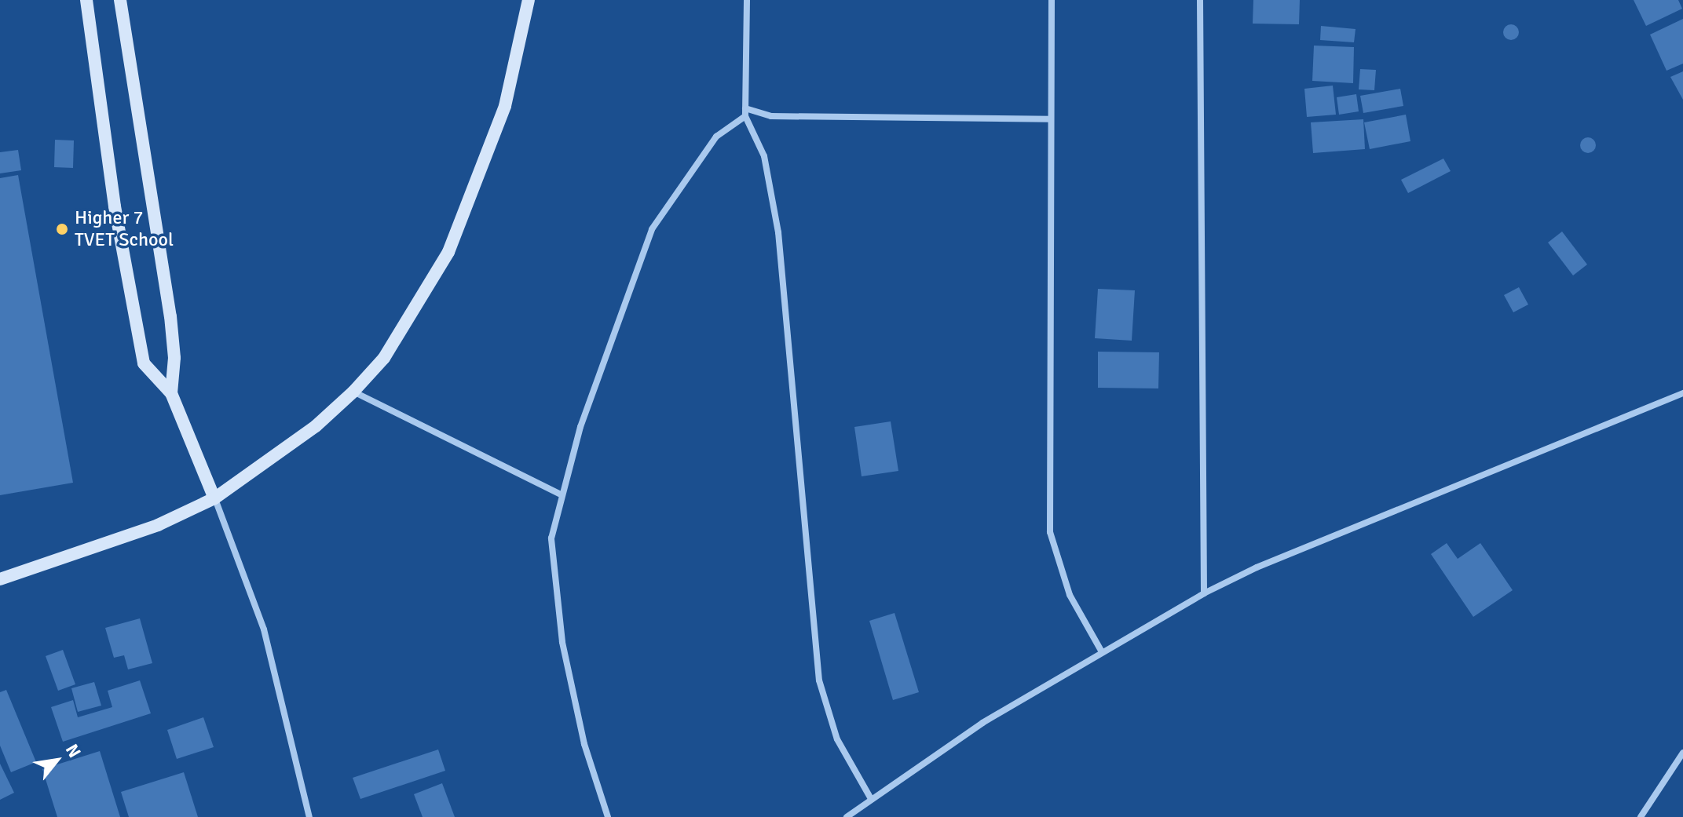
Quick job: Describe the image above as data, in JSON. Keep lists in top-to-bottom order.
{
  "places": ["Higher 7 TVET School"],
  "north": "top right"
}
